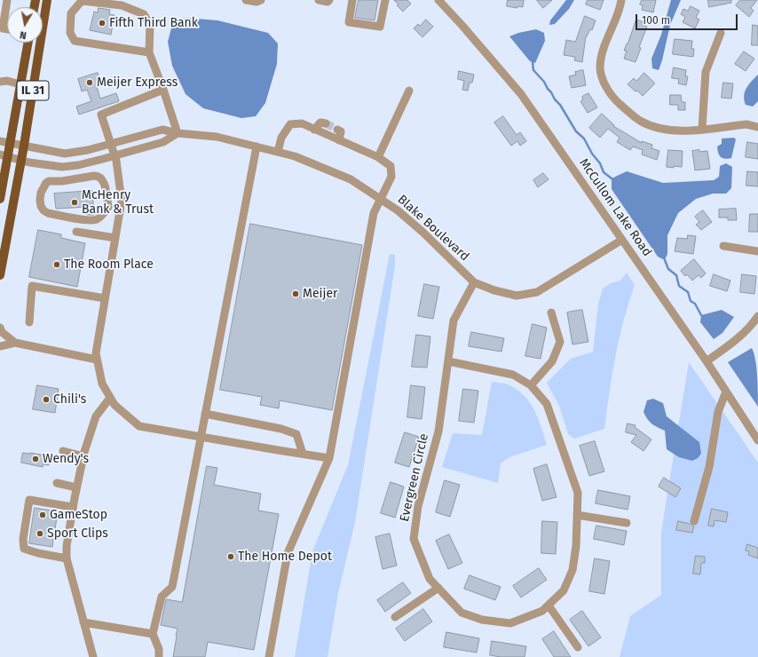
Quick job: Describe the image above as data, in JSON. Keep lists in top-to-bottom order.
{
  "streets": {
    "main road": ["IL 31"],
    "street": ["McCullom Lake Road", "Blake Boulevard", "Evergreen Circle"]
  },
  "crossings": [
    ["IL 31", "Blake Boulevard"],
    ["McCullom Lake Road", "Blake Boulevard"],
    ["Blake Boulevard", "Evergreen Circle"]
  ],
  "places": [
    "Fifth Third Bank",
    "Meijer Express",
    "McHenry Bank & Trust",
    "The Room Place",
    "Meijer",
    "Chili's",
    "Wendy's",
    "GameStop",
    "Sport Clips",
    "The Home Depot"
  ],
  "scale_bar": "100 m",
  "north": "bottom"
}
